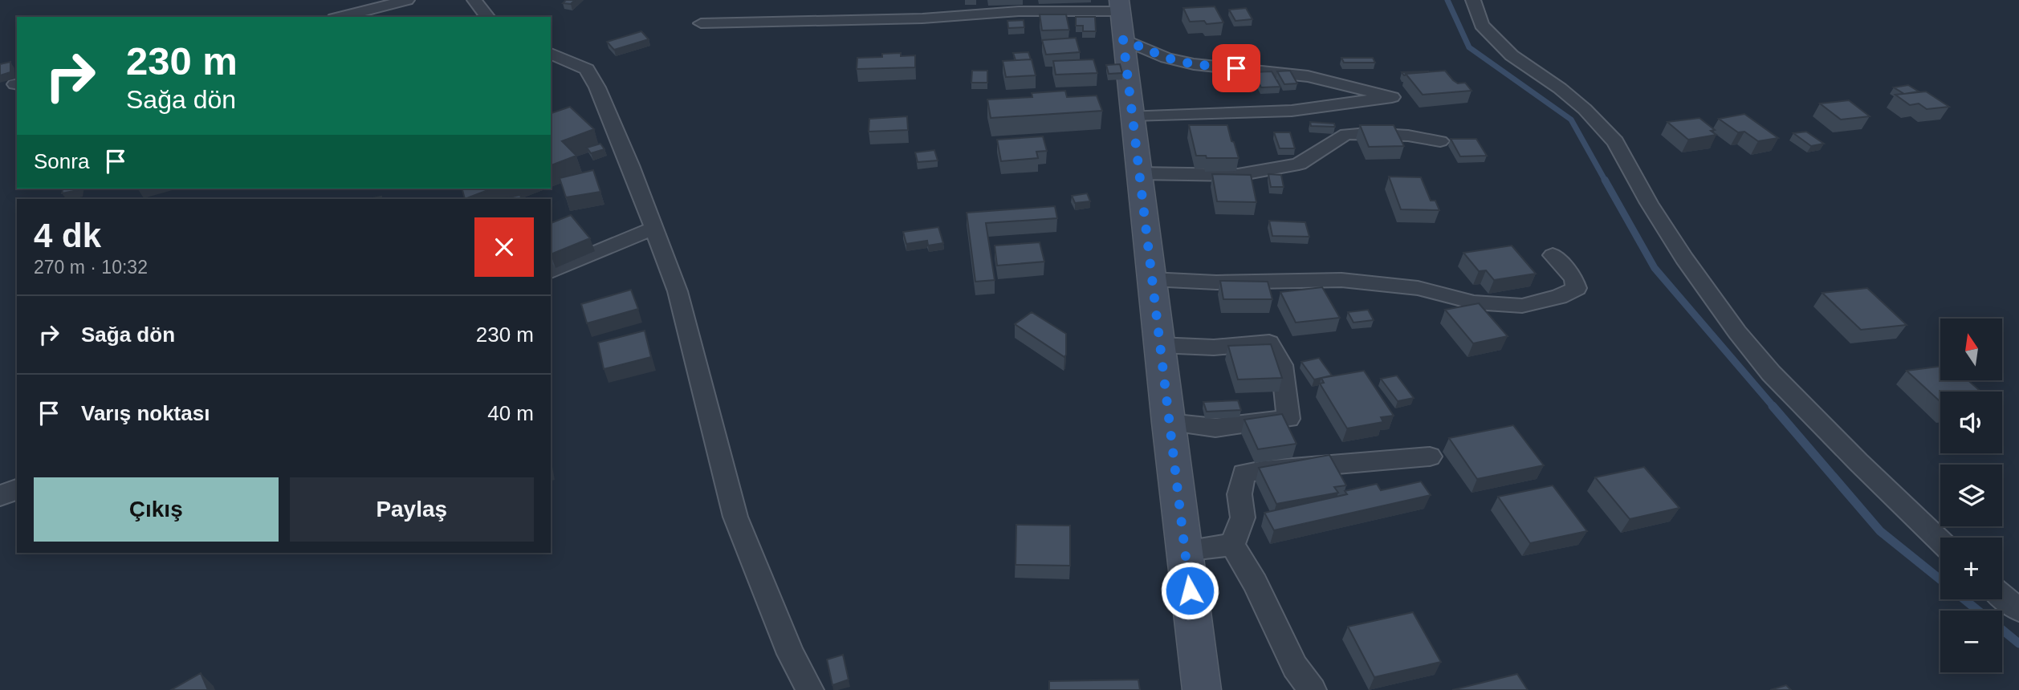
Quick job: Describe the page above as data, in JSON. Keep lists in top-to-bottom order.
{
  "north": "top",
  "page": {
    "turn": ["230 m", "Sağa dön"],
    "then": "Sonra",
    "heading": ["4 dk", "270 m · 10:32"],
    "list": [
      {
        "name": "Sağa dön",
        "value": "230 m"
      },
      {
        "name": "Varış noktası",
        "value": "40 m"
      }
    ],
    "map_buttons": ["+", "−"],
    "buttons": ["Çıkış", "Paylaş"]
  }
}
